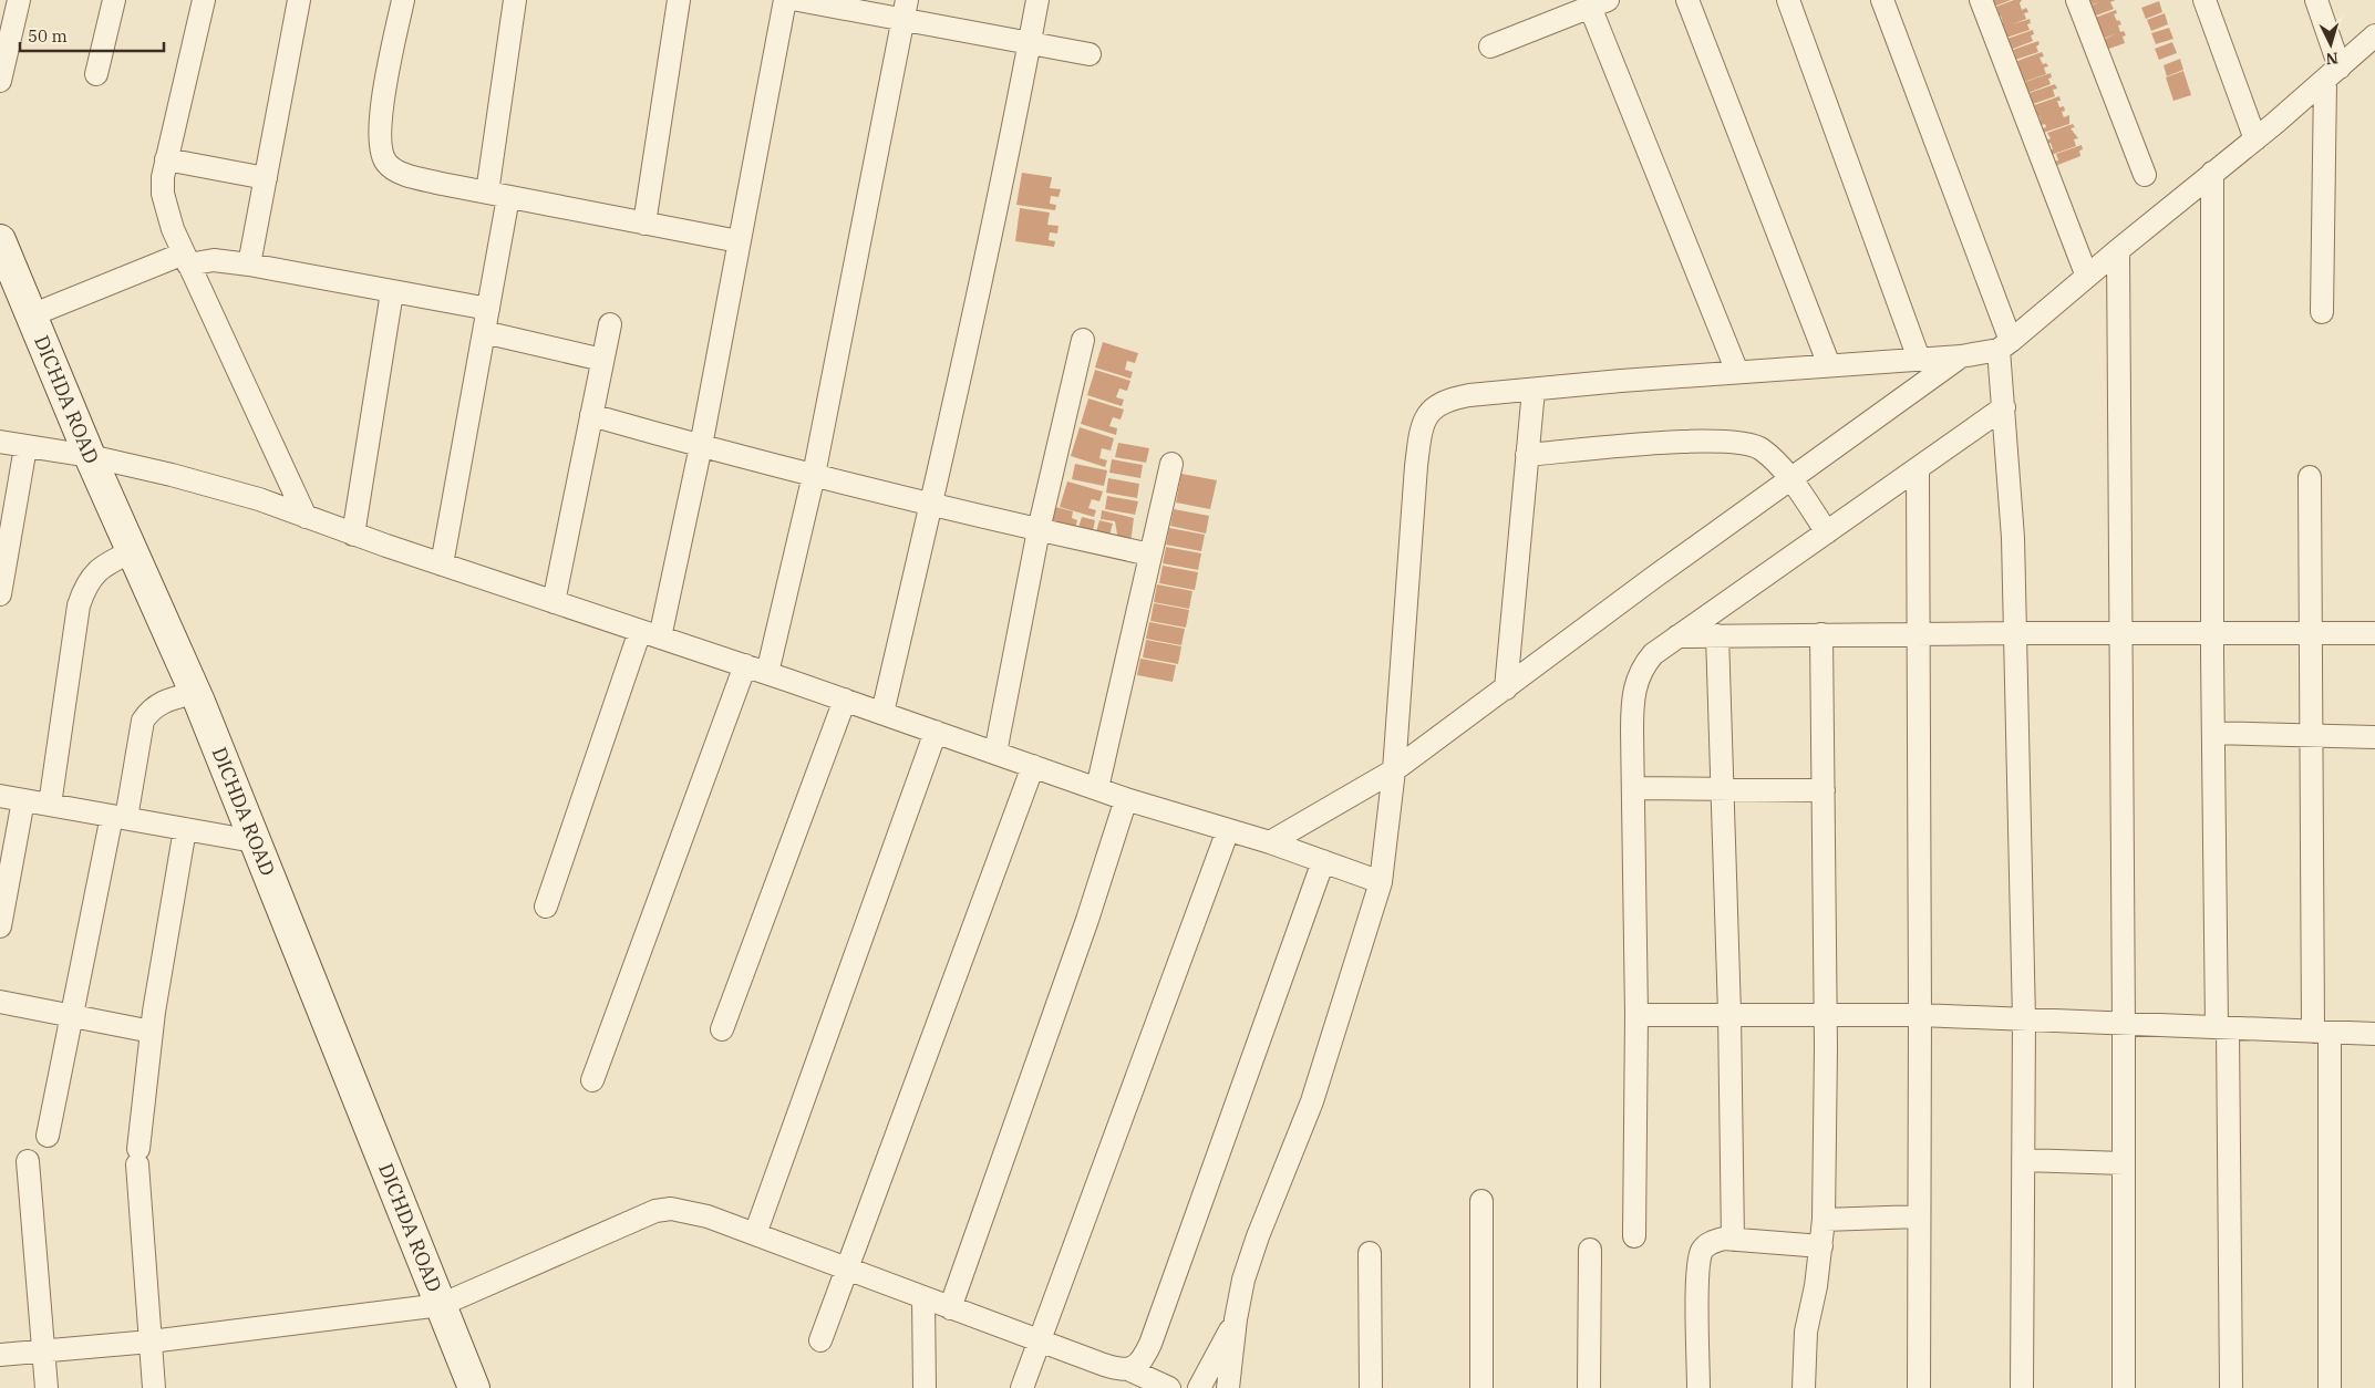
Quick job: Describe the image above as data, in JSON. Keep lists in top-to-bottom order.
{
  "streets": {
    "main road": ["DICHDA ROAD"]
  },
  "scale_bar": "50 m",
  "north": "bottom"
}
